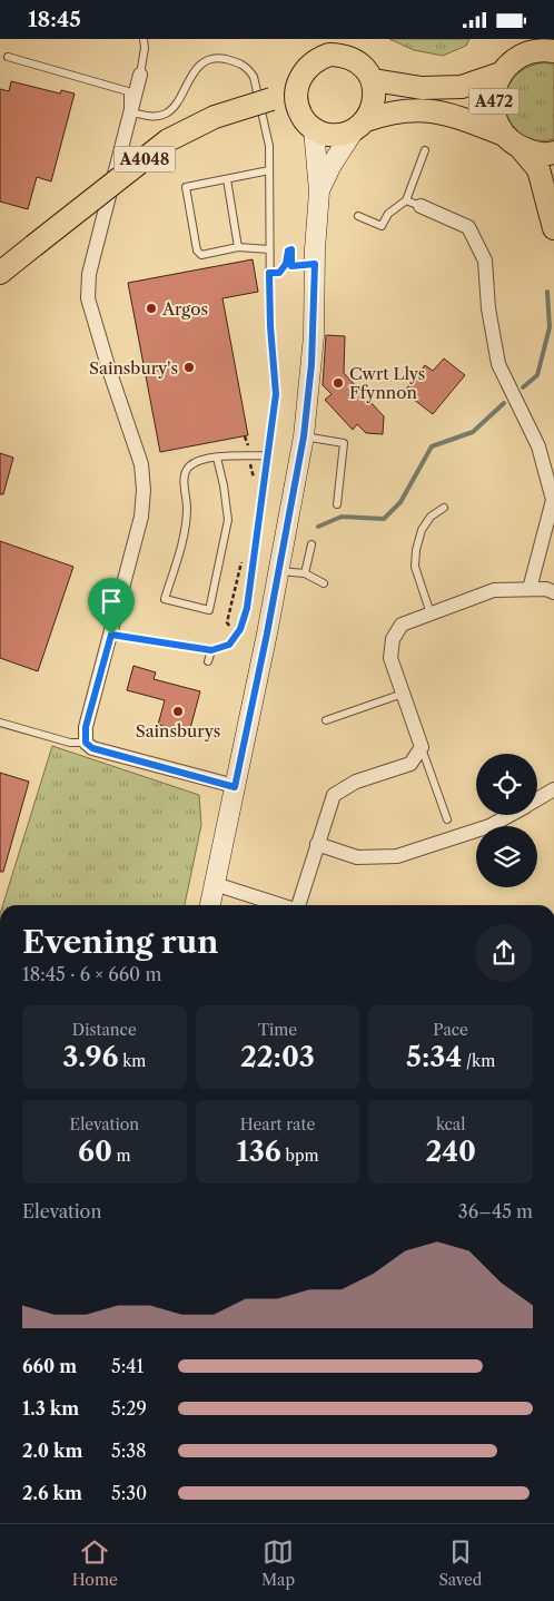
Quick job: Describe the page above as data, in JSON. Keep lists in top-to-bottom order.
{
  "streets": {
    "main road": ["A472", "A4048"]
  },
  "places": [
    "Argos",
    "Sainsbury's",
    "Cwrt Llys Ffynnon",
    "Sainsburys"
  ],
  "page": {
    "status": "18:45",
    "heading": ["Evening run", "18:45 · 6 × 660 m"],
    "stats": [
      ["Distance", "3.96 km"],
      ["Time", "22:03"],
      ["Pace", "5:34 /km"],
      ["Elevation", "60 m"],
      ["Heart rate", "136 bpm"],
      ["kcal", "240"]
    ],
    "chart": ["Elevation", "36–45 m"],
    "list": [
      {
        "name": "660 m",
        "note": "5:41"
      },
      {
        "name": "1.3 km",
        "note": "5:29"
      },
      {
        "name": "2.0 km",
        "note": "5:38"
      },
      {
        "name": "2.6 km",
        "note": "5:30"
      }
    ],
    "tabs": ["Home", "Map", "Saved"]
  }
}
